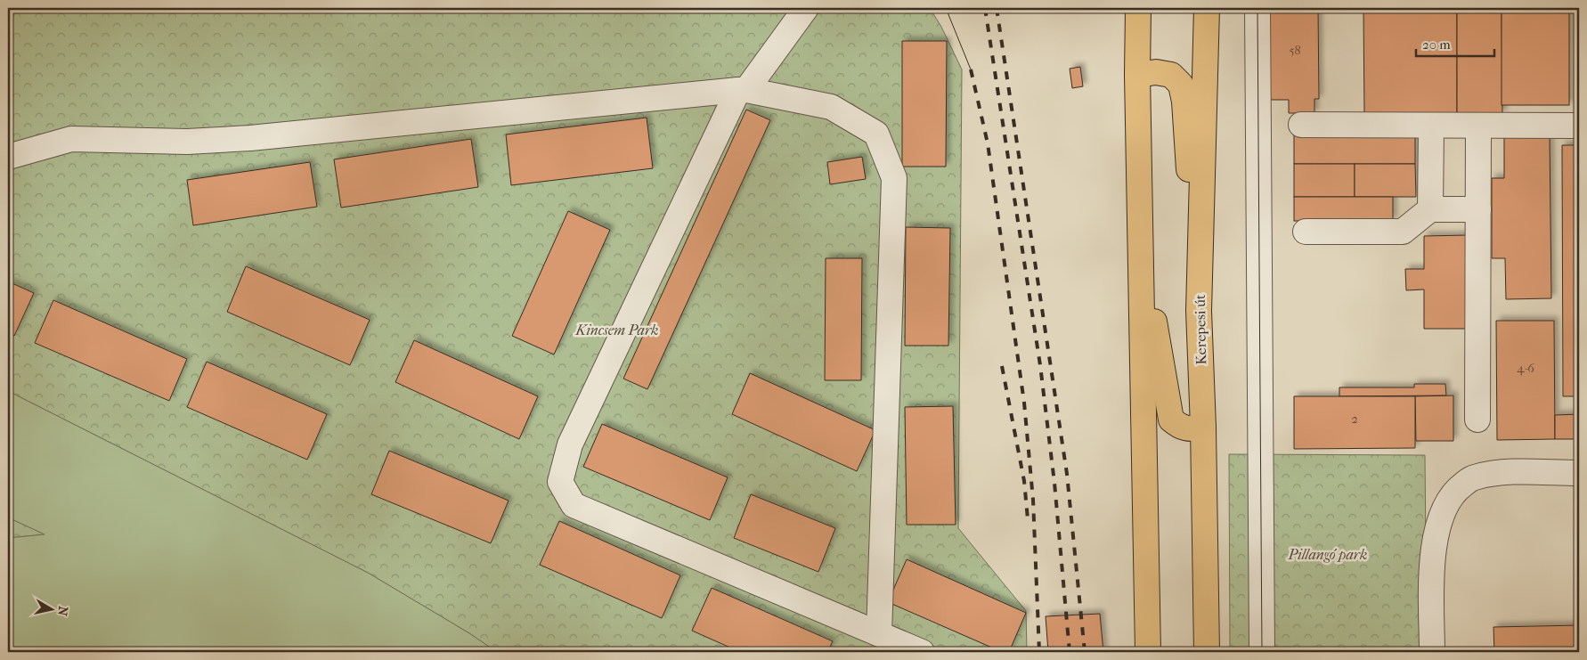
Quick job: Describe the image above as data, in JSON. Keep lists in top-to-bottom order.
{
  "streets": {
    "main road": ["Kerepesi út"]
  },
  "parks": ["Kincsem Park", "Pillangó park"],
  "house_numbers": ["58", "4-6", "2"],
  "scale_bar": "20 m",
  "north": "right"
}
